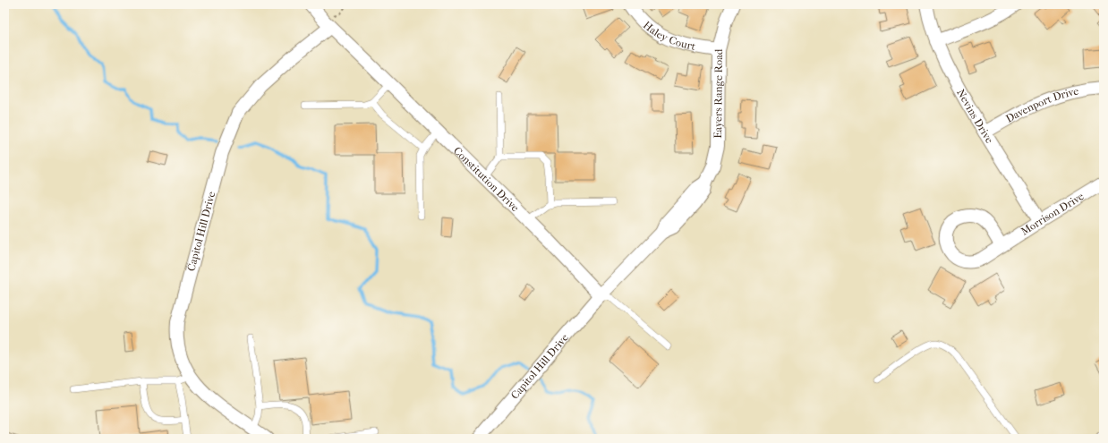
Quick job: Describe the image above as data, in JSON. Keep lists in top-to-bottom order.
{
  "streets": {
    "street": [
      "Haley Court",
      "Eayers Range Road",
      "Davenport Drive",
      "Nevins Drive",
      "Constitution Drive",
      "Morrison Drive",
      "Capitol Hill Drive"
    ]
  },
  "crossings": [
    ["Haley Court", "Eayers Range Road"],
    ["Eayers Range Road", "Constitution Drive"],
    ["Eayers Range Road", "Capitol Hill Drive"],
    ["Davenport Drive", "Nevins Drive"],
    ["Nevins Drive", "Morrison Drive"],
    ["Constitution Drive", "Capitol Hill Drive"]
  ]
}
